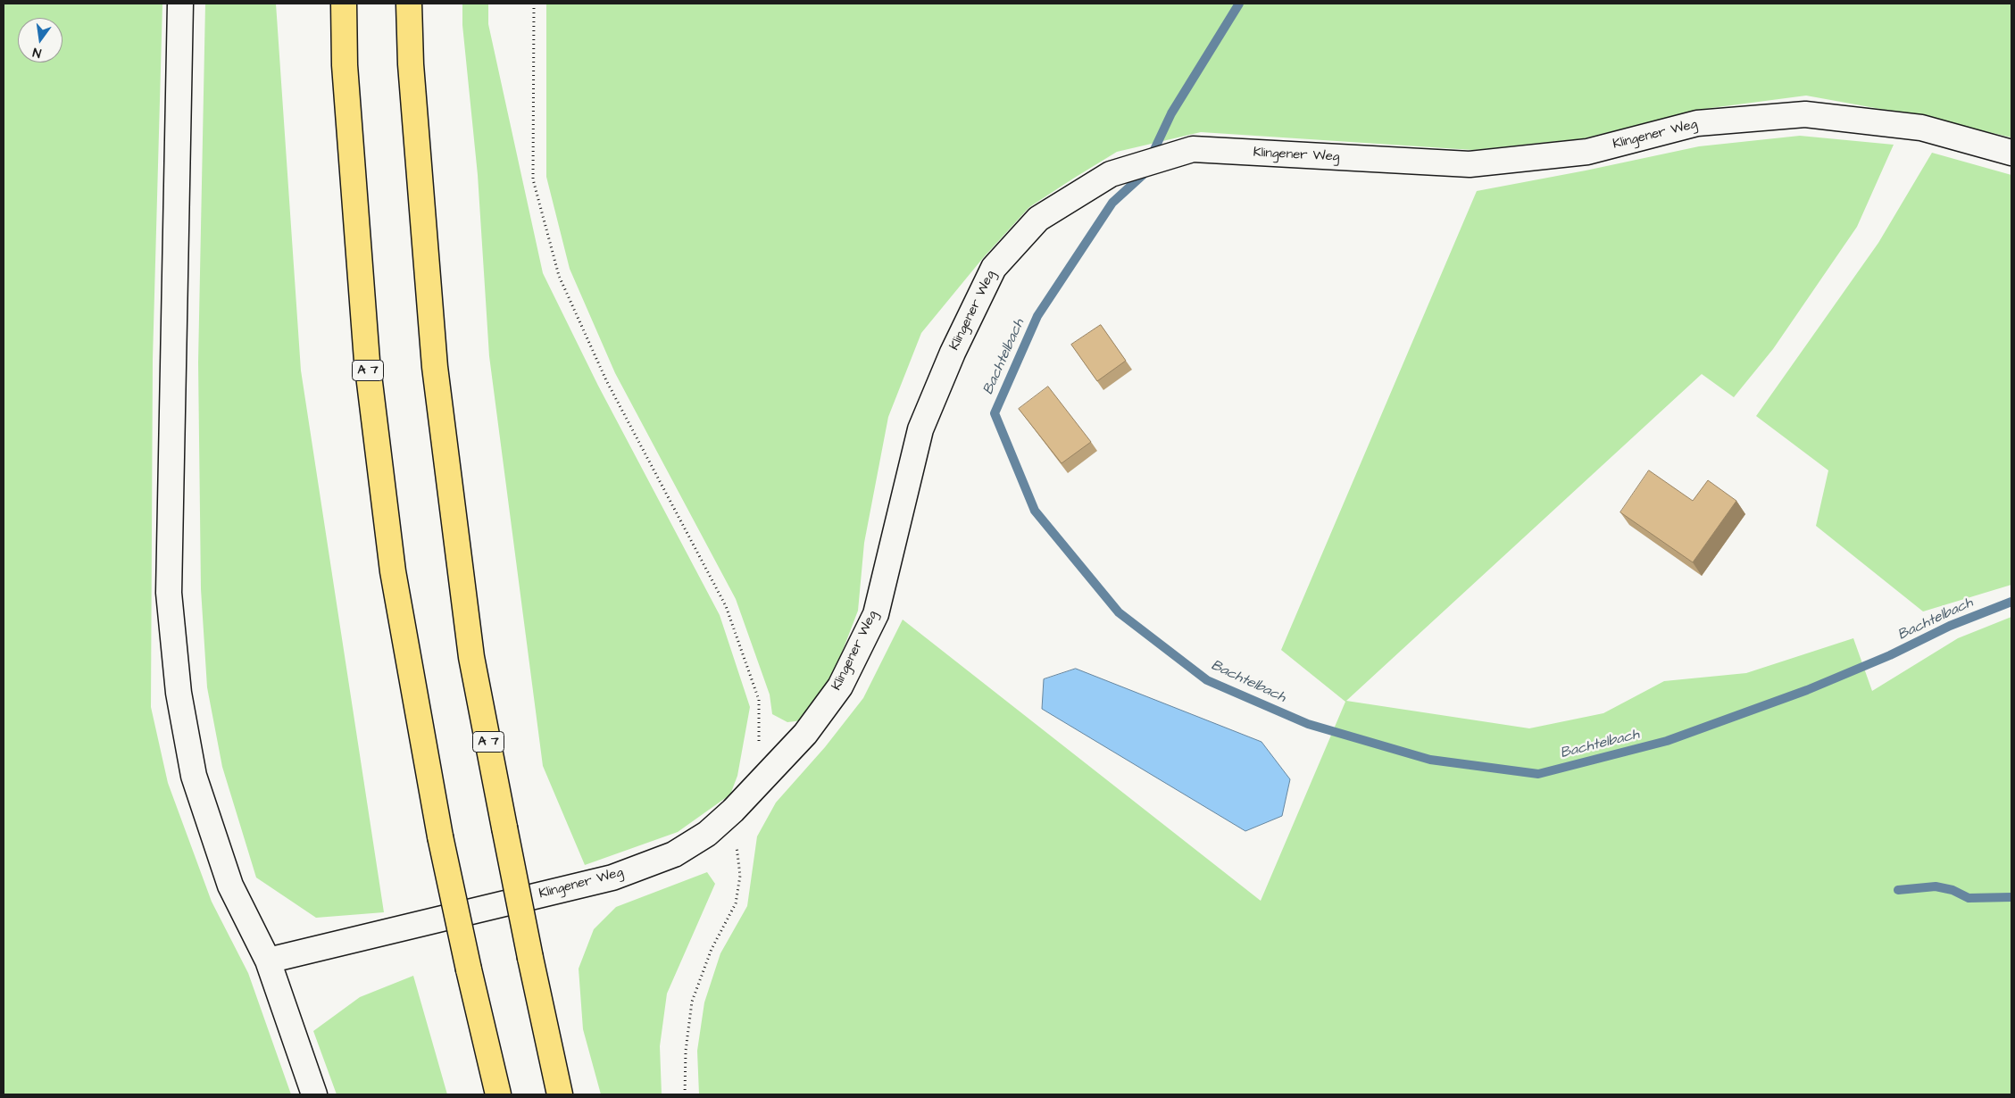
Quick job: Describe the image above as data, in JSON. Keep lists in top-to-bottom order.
{
  "streets": {
    "highway": ["A 7"],
    "street": ["Klingener Weg"]
  },
  "water": ["Bachtelbach"],
  "north": "bottom"
}
